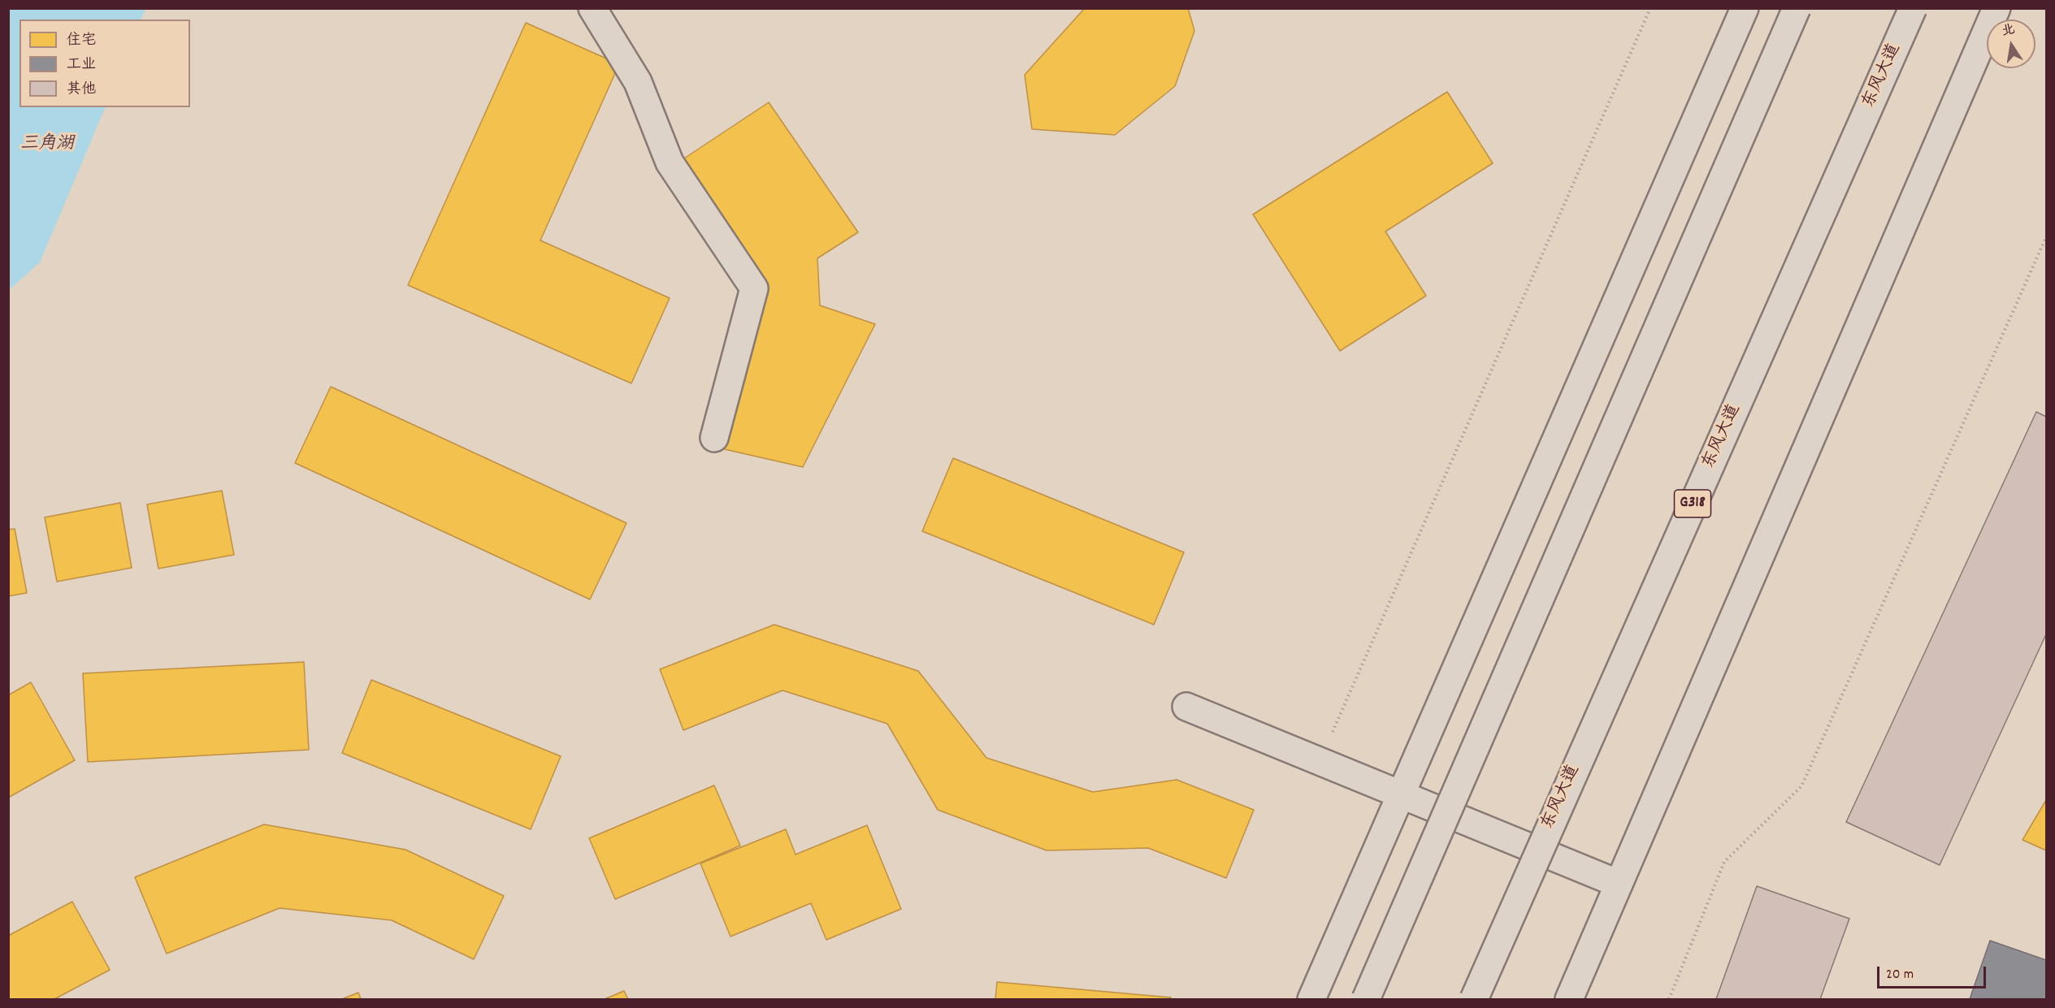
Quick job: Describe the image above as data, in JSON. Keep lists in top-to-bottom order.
{
  "streets": {
    "main road": ["东风大道", "G318"]
  },
  "water": ["三角湖"],
  "legend": ["住宅", "工业", "其他"],
  "scale_bar": "20 m",
  "north": "top"
}
